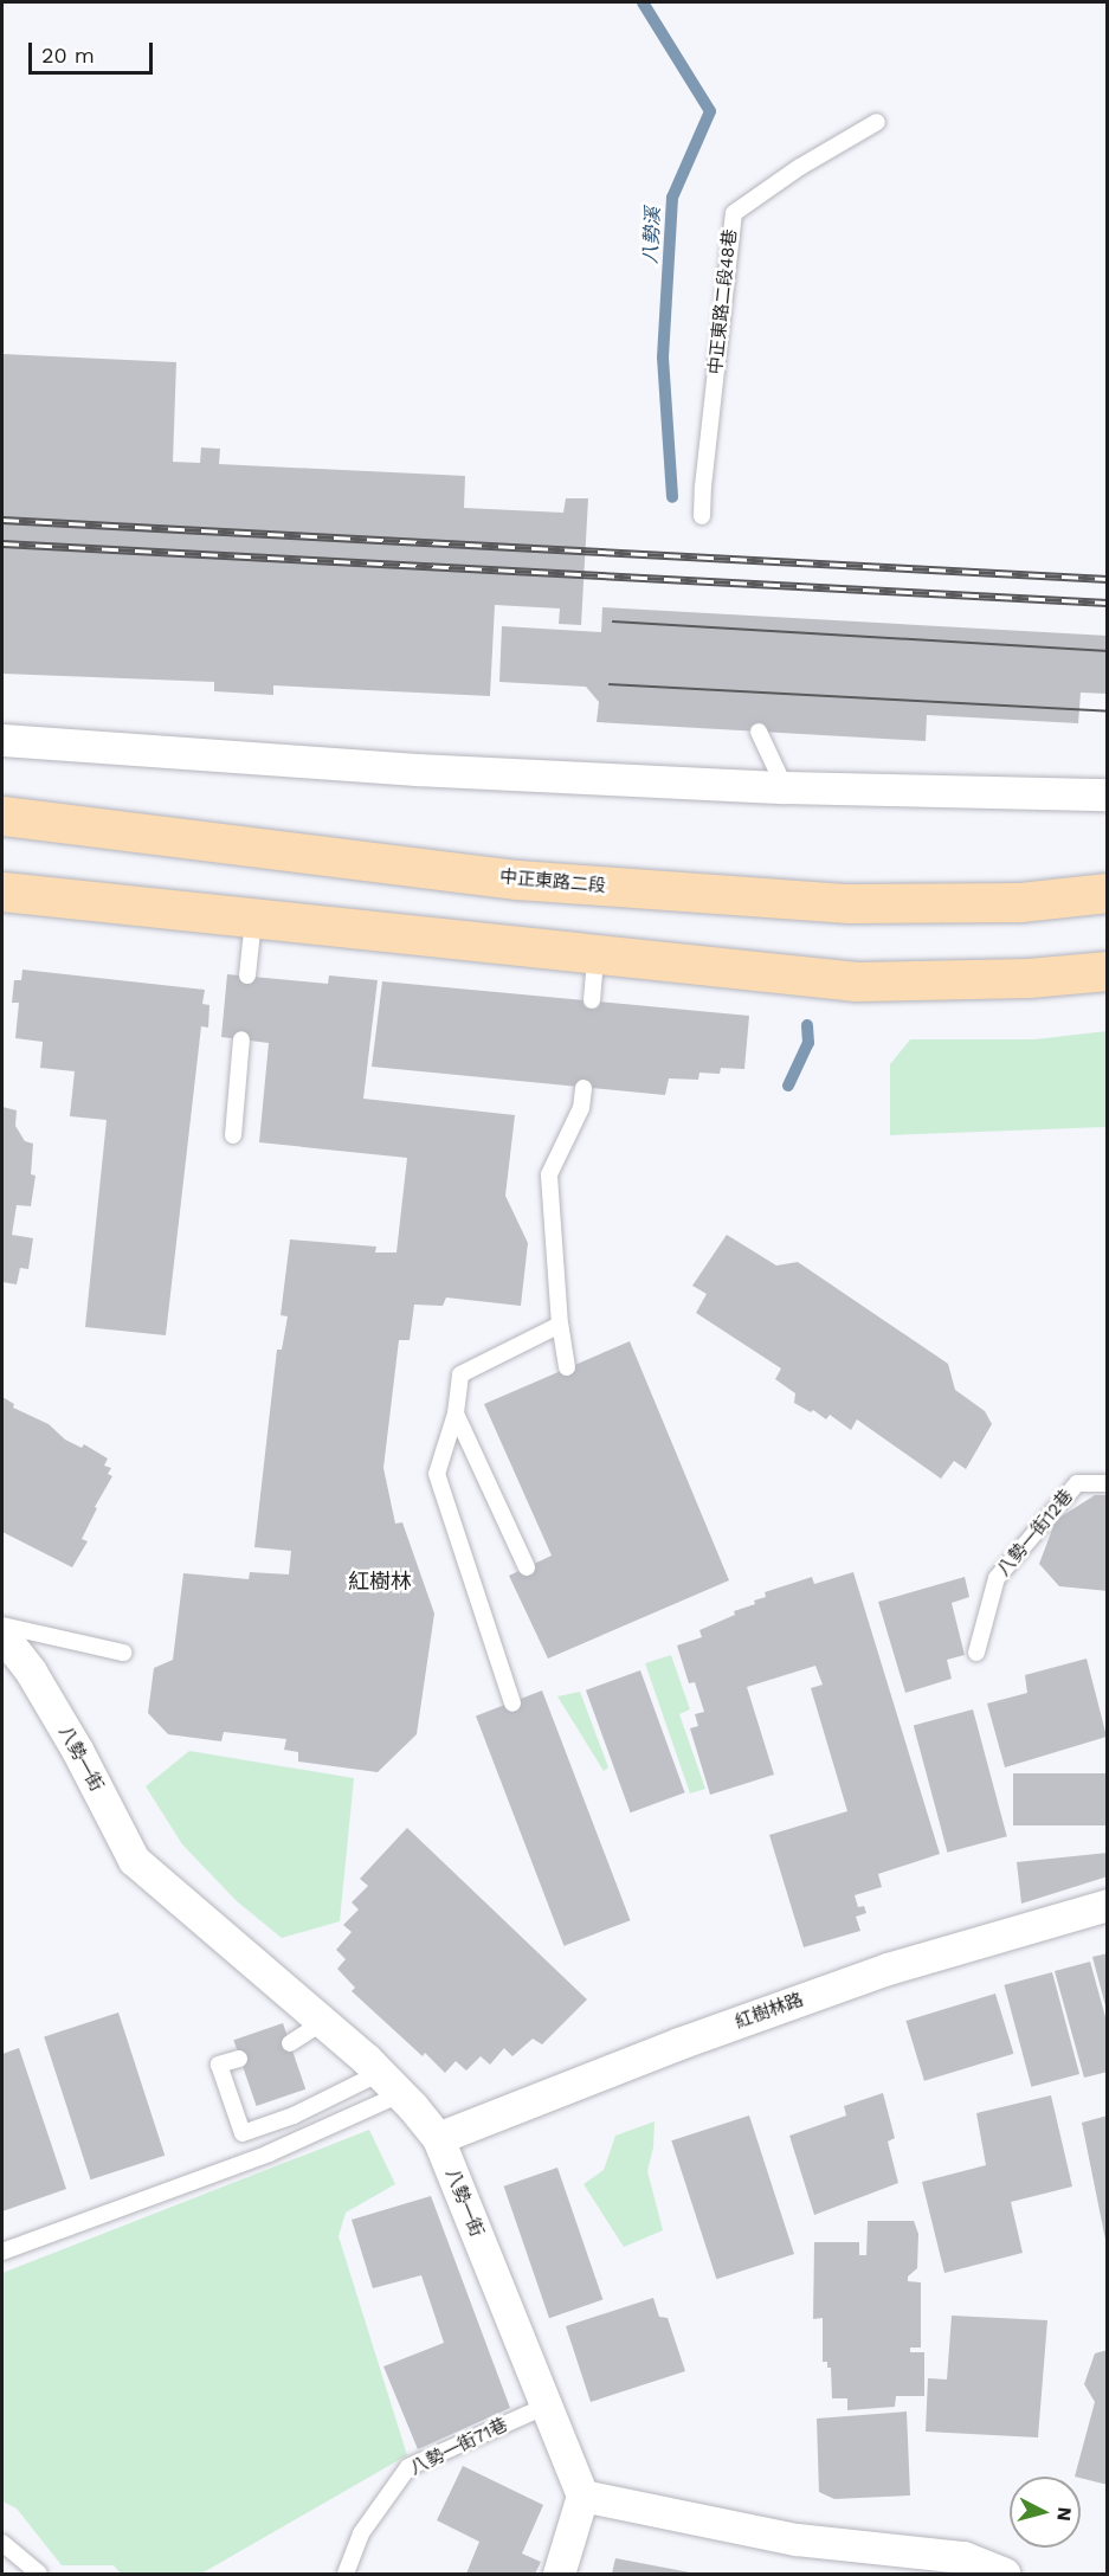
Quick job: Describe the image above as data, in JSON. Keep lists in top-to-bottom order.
{
  "streets": {
    "main road": ["中正東路二段"],
    "street": ["八勢一街", "紅樹林路"],
    "lane": ["中正東路二段48巷", "八勢一街12巷", "八勢一街71巷"]
  },
  "crossings": [
    ["八勢一街", "紅樹林路"],
    ["八勢一街", "八勢一街71巷"]
  ],
  "districts": ["紅樹林"],
  "water": ["八勢溪"],
  "scale_bar": "20 m",
  "north": "right"
}
